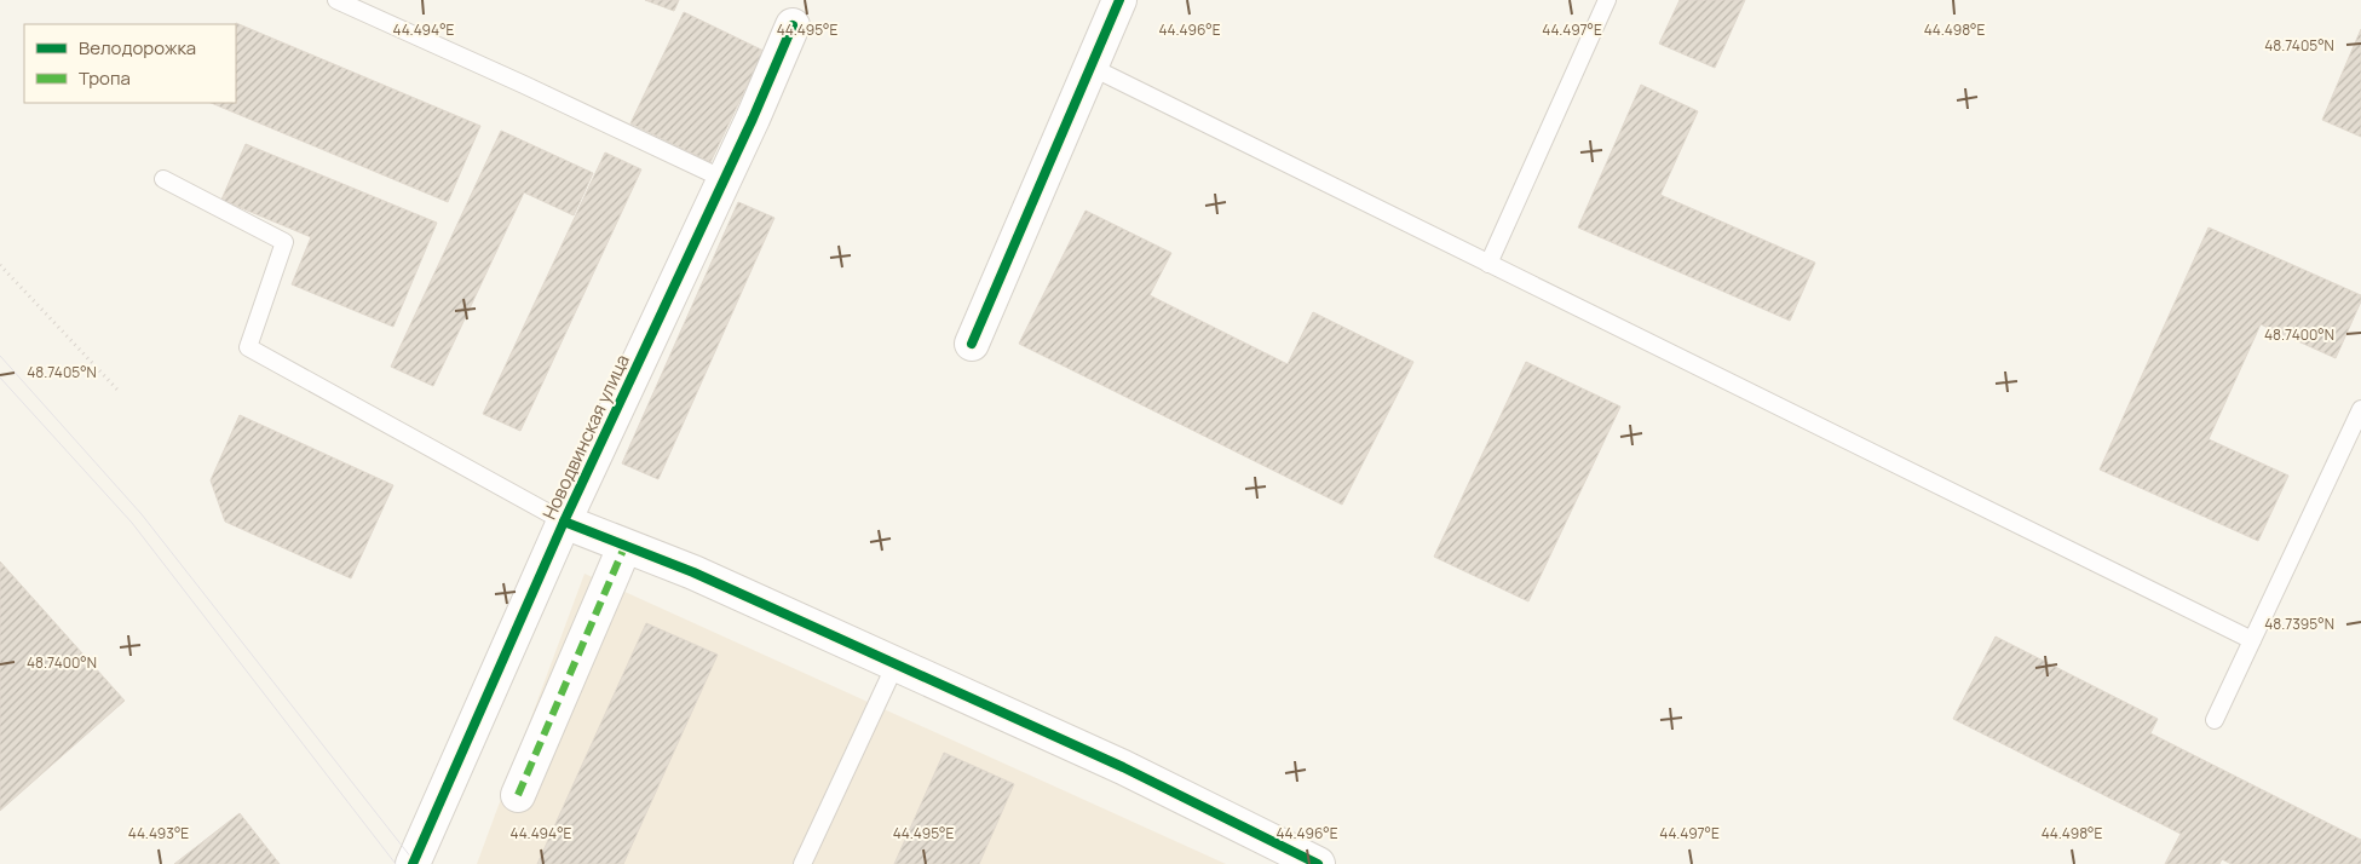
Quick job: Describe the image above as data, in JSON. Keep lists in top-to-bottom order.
{
  "streets": {
    "street": ["Новодвинская улица"]
  },
  "legend": ["Велодорожка", "Тропа"],
  "coordinates": [
    "44.494°E",
    "44.495°E",
    "44.496°E",
    "44.497°E",
    "44.498°E",
    "48.7405°N",
    "48.7400°N",
    "48.7395°N",
    "44.493°E"
  ]
}
